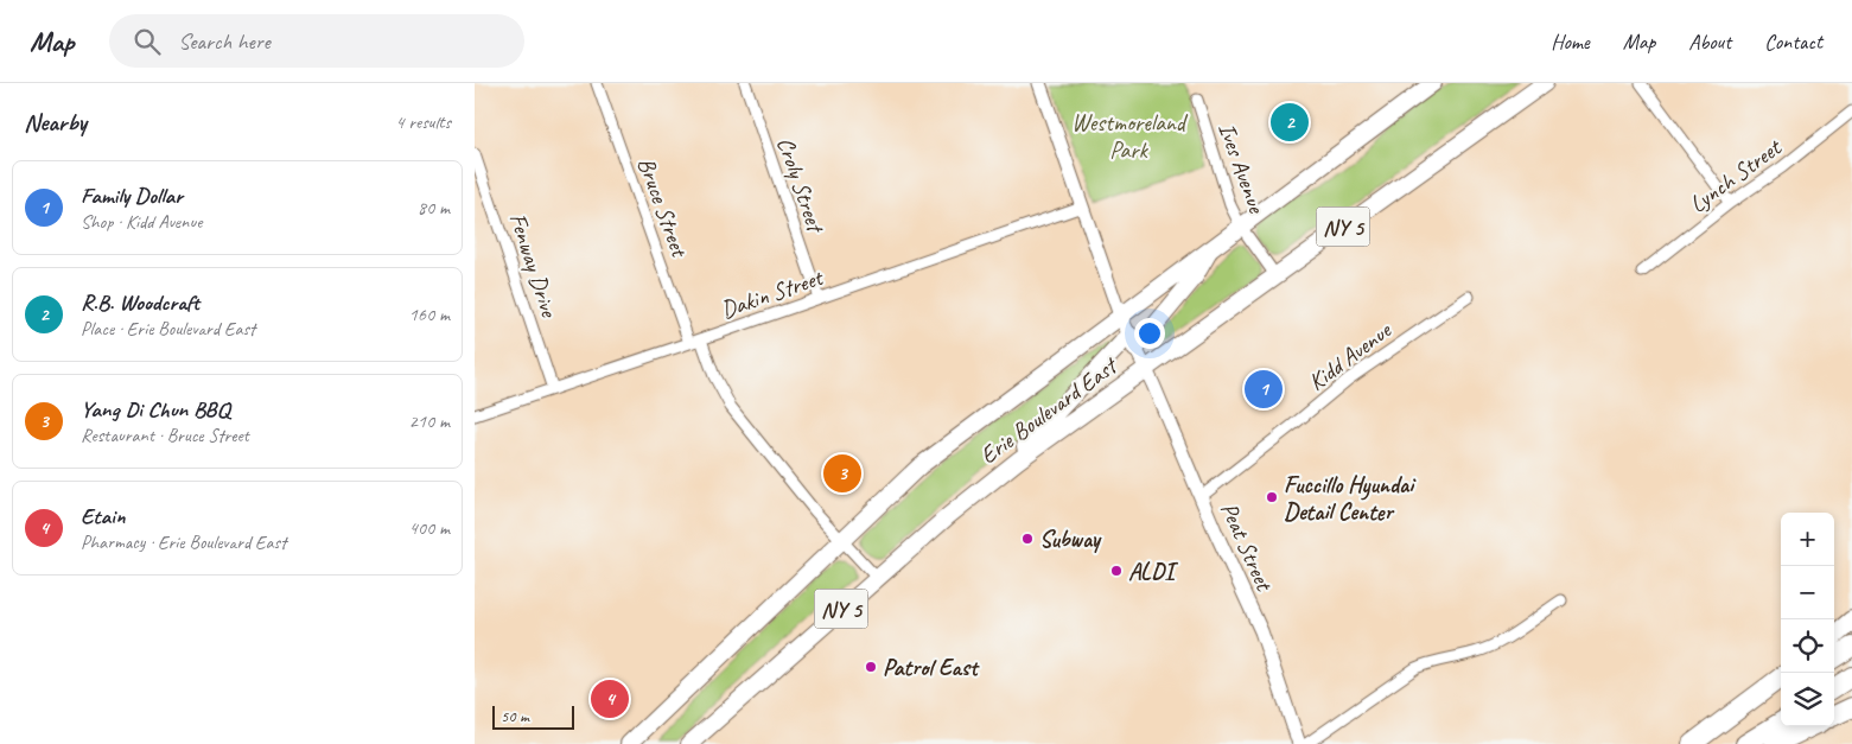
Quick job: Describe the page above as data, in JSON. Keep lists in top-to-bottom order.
{
  "streets": {
    "main road": ["NY 5", "Erie Boulevard East"],
    "street": [
      "Ives Avenue",
      "Lynch Street",
      "Croly Street",
      "Bruce Street",
      "Fenway Drive",
      "Dakin Street",
      "Kidd Avenue",
      "Peat Street"
    ]
  },
  "crossings": [
    ["Ives Avenue", "Erie Boulevard East"],
    ["Croly Street", "Dakin Street"],
    ["Bruce Street", "Dakin Street"],
    ["Fenway Drive", "Dakin Street"],
    ["Dakin Street", "Peat Street"],
    ["Kidd Avenue", "Peat Street"],
    ["Erie Boulevard East", "Peat Street"]
  ],
  "parks": ["Westmoreland Park"],
  "places": [
    "Fuccillo Hyundai Detail Center",
    "Subway",
    "ALDI",
    "Patrol East"
  ],
  "scale_bar": "50 m",
  "page": {
    "header": "Map",
    "search": "Search here",
    "nav": [
      "Home",
      "Map",
      "About",
      "Contact"
    ],
    "heading": ["Nearby", "4 results"],
    "pins": [
      "2",
      "1",
      "3",
      "4"
    ],
    "list": [
      {
        "mark": "1",
        "name": "Family Dollar",
        "note": "Shop · Kidd Avenue",
        "value": "80 m"
      },
      {
        "mark": "2",
        "name": "R.B. Woodcraft",
        "note": "Place · Erie Boulevard East",
        "value": "160 m"
      },
      {
        "mark": "3",
        "name": "Yang Di Chun BBQ",
        "note": "Restaurant · Bruce Street",
        "value": "210 m"
      },
      {
        "mark": "4",
        "name": "Etain",
        "note": "Pharmacy · Erie Boulevard East",
        "value": "400 m"
      }
    ],
    "map_buttons": ["+", "−"],
    "scale": "50 m"
  }
}
